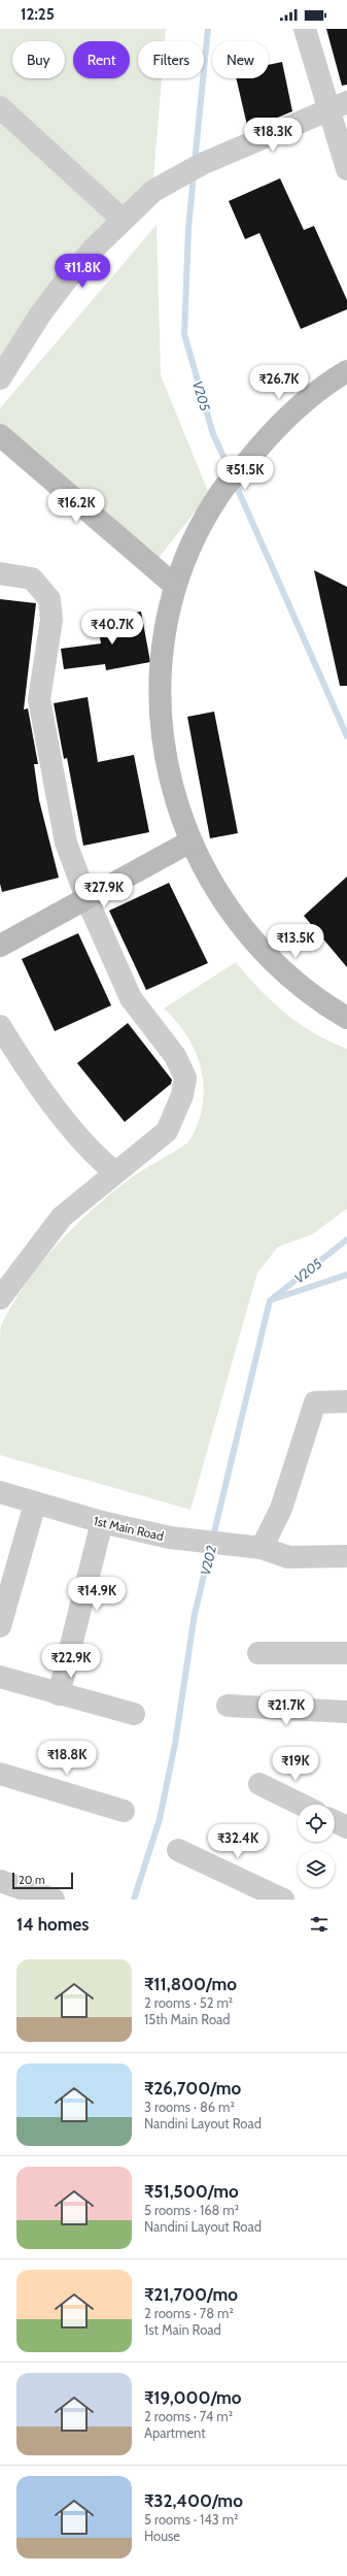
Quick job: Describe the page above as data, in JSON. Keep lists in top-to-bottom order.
{
  "streets": {
    "street": ["1st Main Road"]
  },
  "water": ["V205", "V202"],
  "scale_bar": "20 m",
  "page": {
    "status": "12:25",
    "chip": [
      "Buy",
      "Rent",
      "Filters",
      "New"
    ],
    "price": [
      "₹18.3K",
      "₹11.8K",
      "₹26.7K",
      "₹51.5K",
      "₹16.2K",
      "₹40.7K",
      "₹27.9K",
      "₹13.5K",
      "₹14.9K",
      "₹22.9K",
      "₹21.7K",
      "₹18.8K",
      "₹19K",
      "₹32.4K"
    ],
    "scale": "20 m",
    "heading": "14 homes",
    "list": [
      {
        "name": "₹11,800/mo",
        "note": "2 rooms · 52 m² · 15th Main Road"
      },
      {
        "name": "₹26,700/mo",
        "note": "3 rooms · 86 m² · Nandini Layout Road"
      },
      {
        "name": "₹51,500/mo",
        "note": "5 rooms · 168 m² · Nandini Layout Road"
      },
      {
        "name": "₹21,700/mo",
        "note": "2 rooms · 78 m² · 1st Main Road"
      },
      {
        "name": "₹19,000/mo",
        "note": "2 rooms · 74 m² · Apartment"
      },
      {
        "name": "₹32,400/mo",
        "note": "5 rooms · 143 m² · House"
      }
    ]
  }
}
